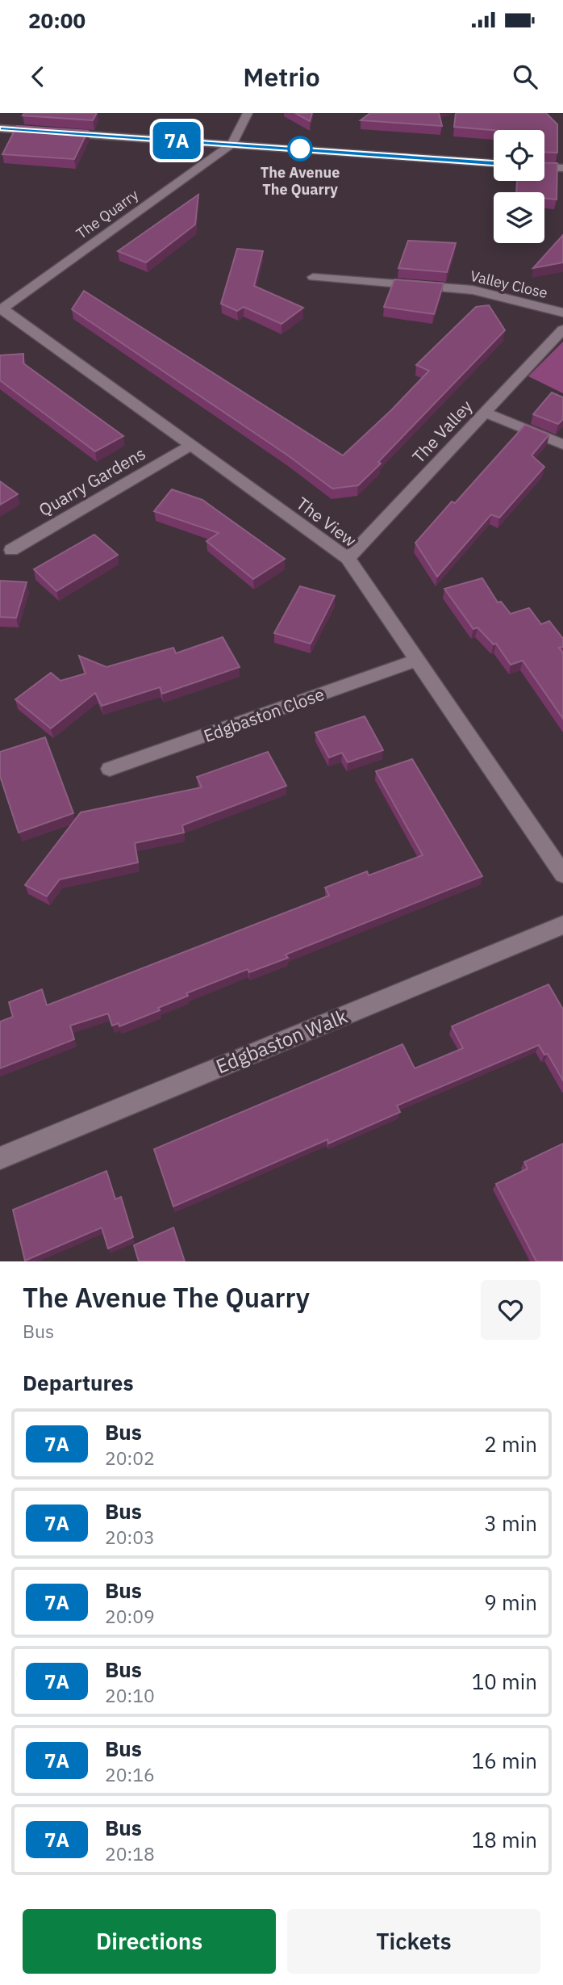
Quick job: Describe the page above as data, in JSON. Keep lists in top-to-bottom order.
{
  "streets": {
    "street": [
      "The Quarry",
      "Valley Close",
      "The Valley",
      "Quarry Gardens",
      "The View",
      "Edgbaston Close",
      "Edgbaston Walk"
    ]
  },
  "crossings": [
    ["The Quarry", "The View"],
    ["The Valley", "The View"],
    ["Quarry Gardens", "The View"],
    ["The View", "Edgbaston Close"]
  ],
  "places": ["The Avenue The Quarry"],
  "lines": ["bus line 7A"],
  "page": {
    "status": "20:00",
    "header": "Metrio",
    "on_map": "7A",
    "heading": [
      ["The Avenue The Quarry", "Bus"],
      "Departures"
    ],
    "list": [
      {
        "mark": "7A",
        "name": "Bus",
        "note": "20:02",
        "value": "2 min"
      },
      {
        "mark": "7A",
        "name": "Bus",
        "note": "20:03",
        "value": "3 min"
      },
      {
        "mark": "7A",
        "name": "Bus",
        "note": "20:09",
        "value": "9 min"
      },
      {
        "mark": "7A",
        "name": "Bus",
        "note": "20:10",
        "value": "10 min"
      },
      {
        "mark": "7A",
        "name": "Bus",
        "note": "20:16",
        "value": "16 min"
      },
      {
        "mark": "7A",
        "name": "Bus",
        "note": "20:18",
        "value": "18 min"
      }
    ],
    "buttons": ["Directions", "Tickets"]
  }
}
